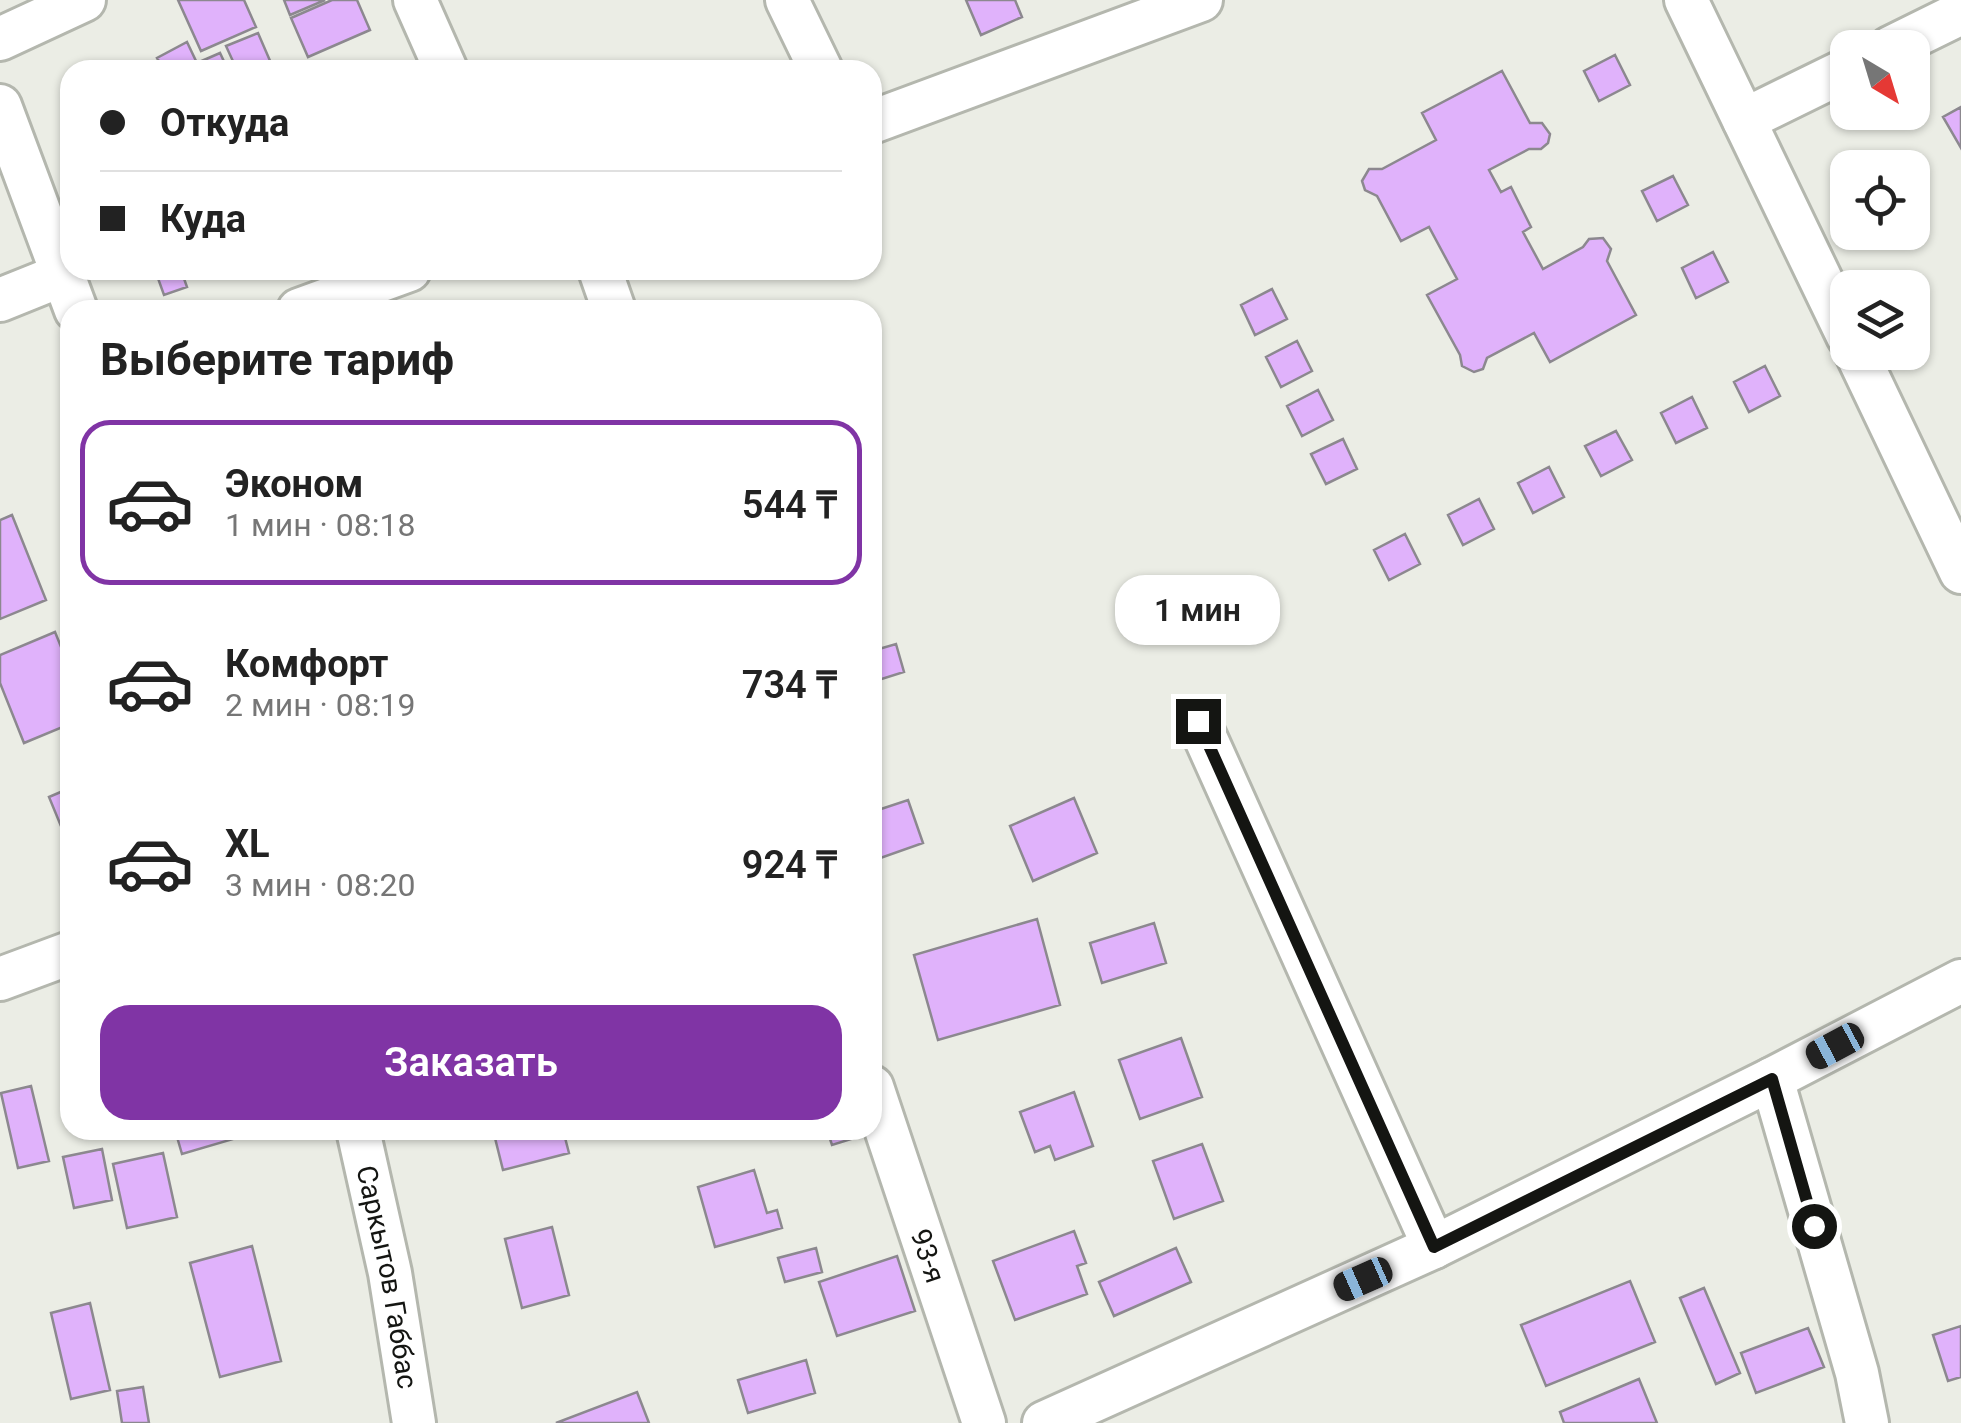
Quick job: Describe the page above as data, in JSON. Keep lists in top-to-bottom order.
{
  "streets": {
    "street": ["93-я", "Саркытов Габбас"]
  },
  "north": "bottom right",
  "page": {
    "banner": ["Откуда", "Куда"],
    "heading": "Выберите тариф",
    "list": [
      {
        "name": "Эконом",
        "note": "1 мин · 08:18",
        "value": "544 ₸"
      },
      {
        "name": "Комфорт",
        "note": "2 мин · 08:19",
        "value": "734 ₸"
      },
      {
        "name": "XL",
        "note": "3 мин · 08:20",
        "value": "924 ₸"
      }
    ],
    "bubble": "1 мин",
    "buttons": "Заказать"
  }
}
